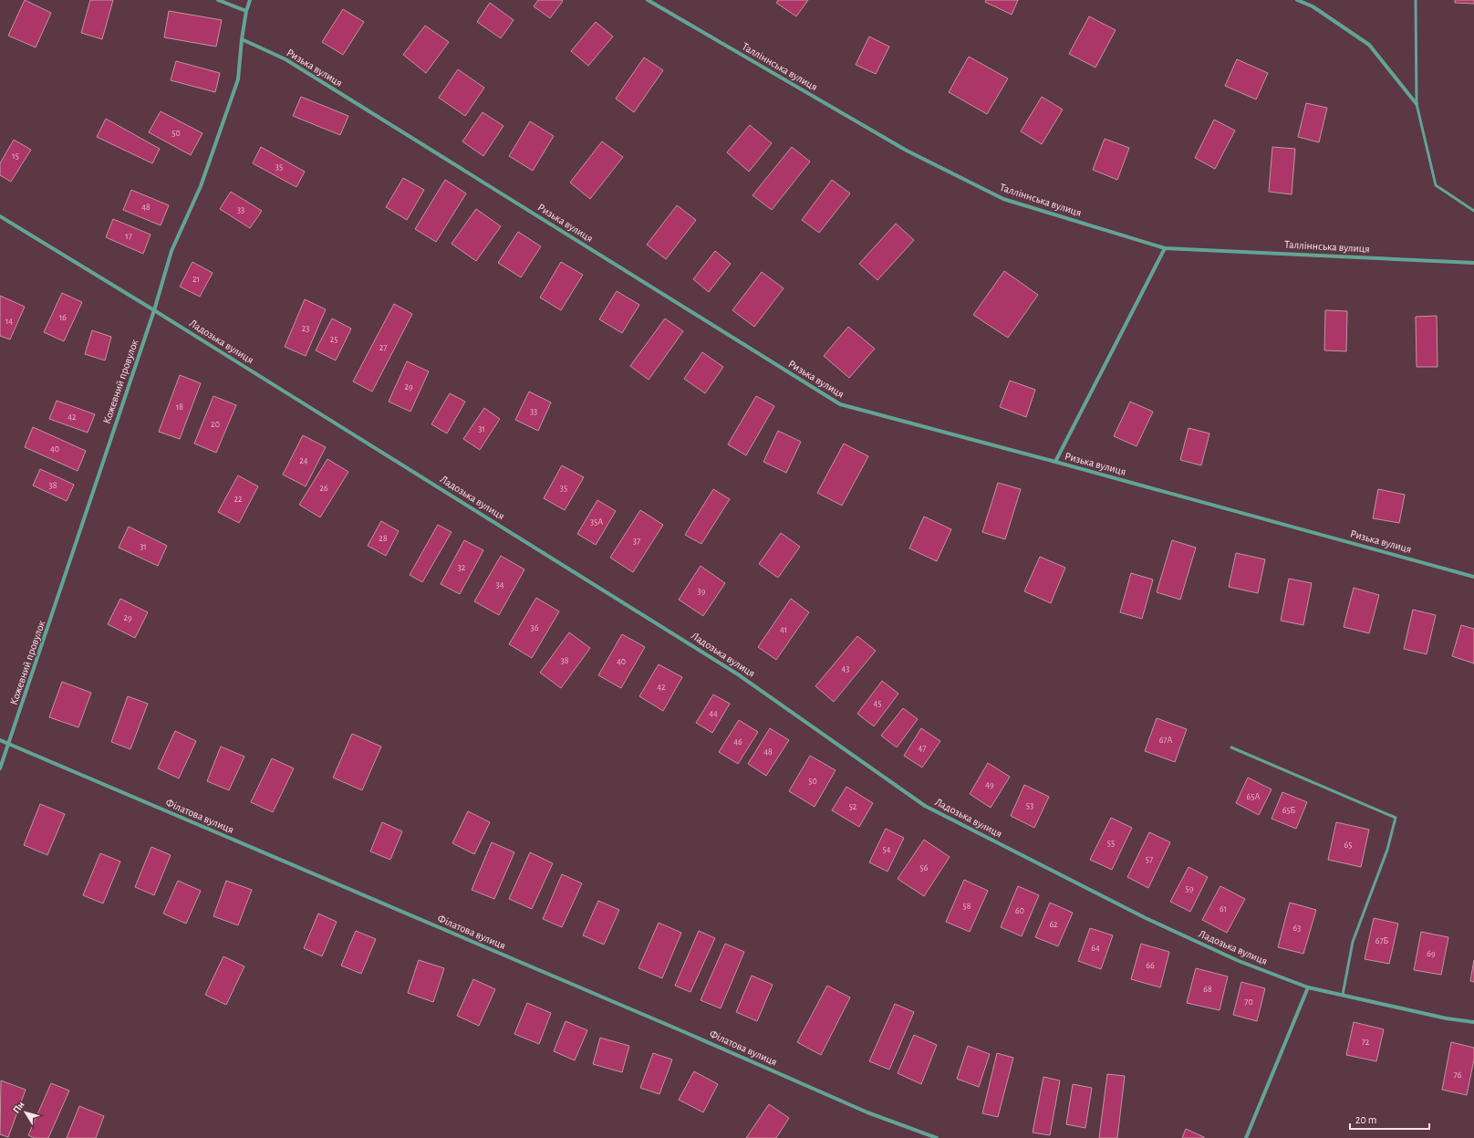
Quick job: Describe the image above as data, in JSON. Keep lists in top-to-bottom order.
{
  "streets": {
    "street": [
      "Талліннська вулиця",
      "Ризька вулиця",
      "Ладозька вулиця",
      "Кожевний провулок",
      "Філатова вулиця"
    ]
  },
  "crossings": [
    ["Ризька вулиця", "Кожевний провулок"],
    ["Ладозька вулиця", "Кожевний провулок"],
    ["Кожевний провулок", "Філатова вулиця"]
  ],
  "house_numbers": [
    "50",
    "15",
    "35",
    "48",
    "33",
    "17",
    "21",
    "16",
    "14",
    "23",
    "25",
    "27",
    "29",
    "18",
    "33",
    "42",
    "20",
    "31",
    "40",
    "24",
    "38",
    "26",
    "35",
    "22",
    "35А",
    "28",
    "37",
    "31",
    "32",
    "34",
    "39",
    "29",
    "36",
    "41",
    "38",
    "40",
    "43",
    "42",
    "45",
    "44",
    "67А",
    "46",
    "47",
    "48",
    "50",
    "49",
    "65А",
    "53",
    "52",
    "65Б",
    "55",
    "65",
    "54",
    "57",
    "56",
    "59",
    "58",
    "61",
    "60",
    "62",
    "63",
    "67Б",
    "64",
    "69",
    "66",
    "68",
    "70",
    "72",
    "76"
  ],
  "scale_bar": "20 m",
  "north": "top left"
}
